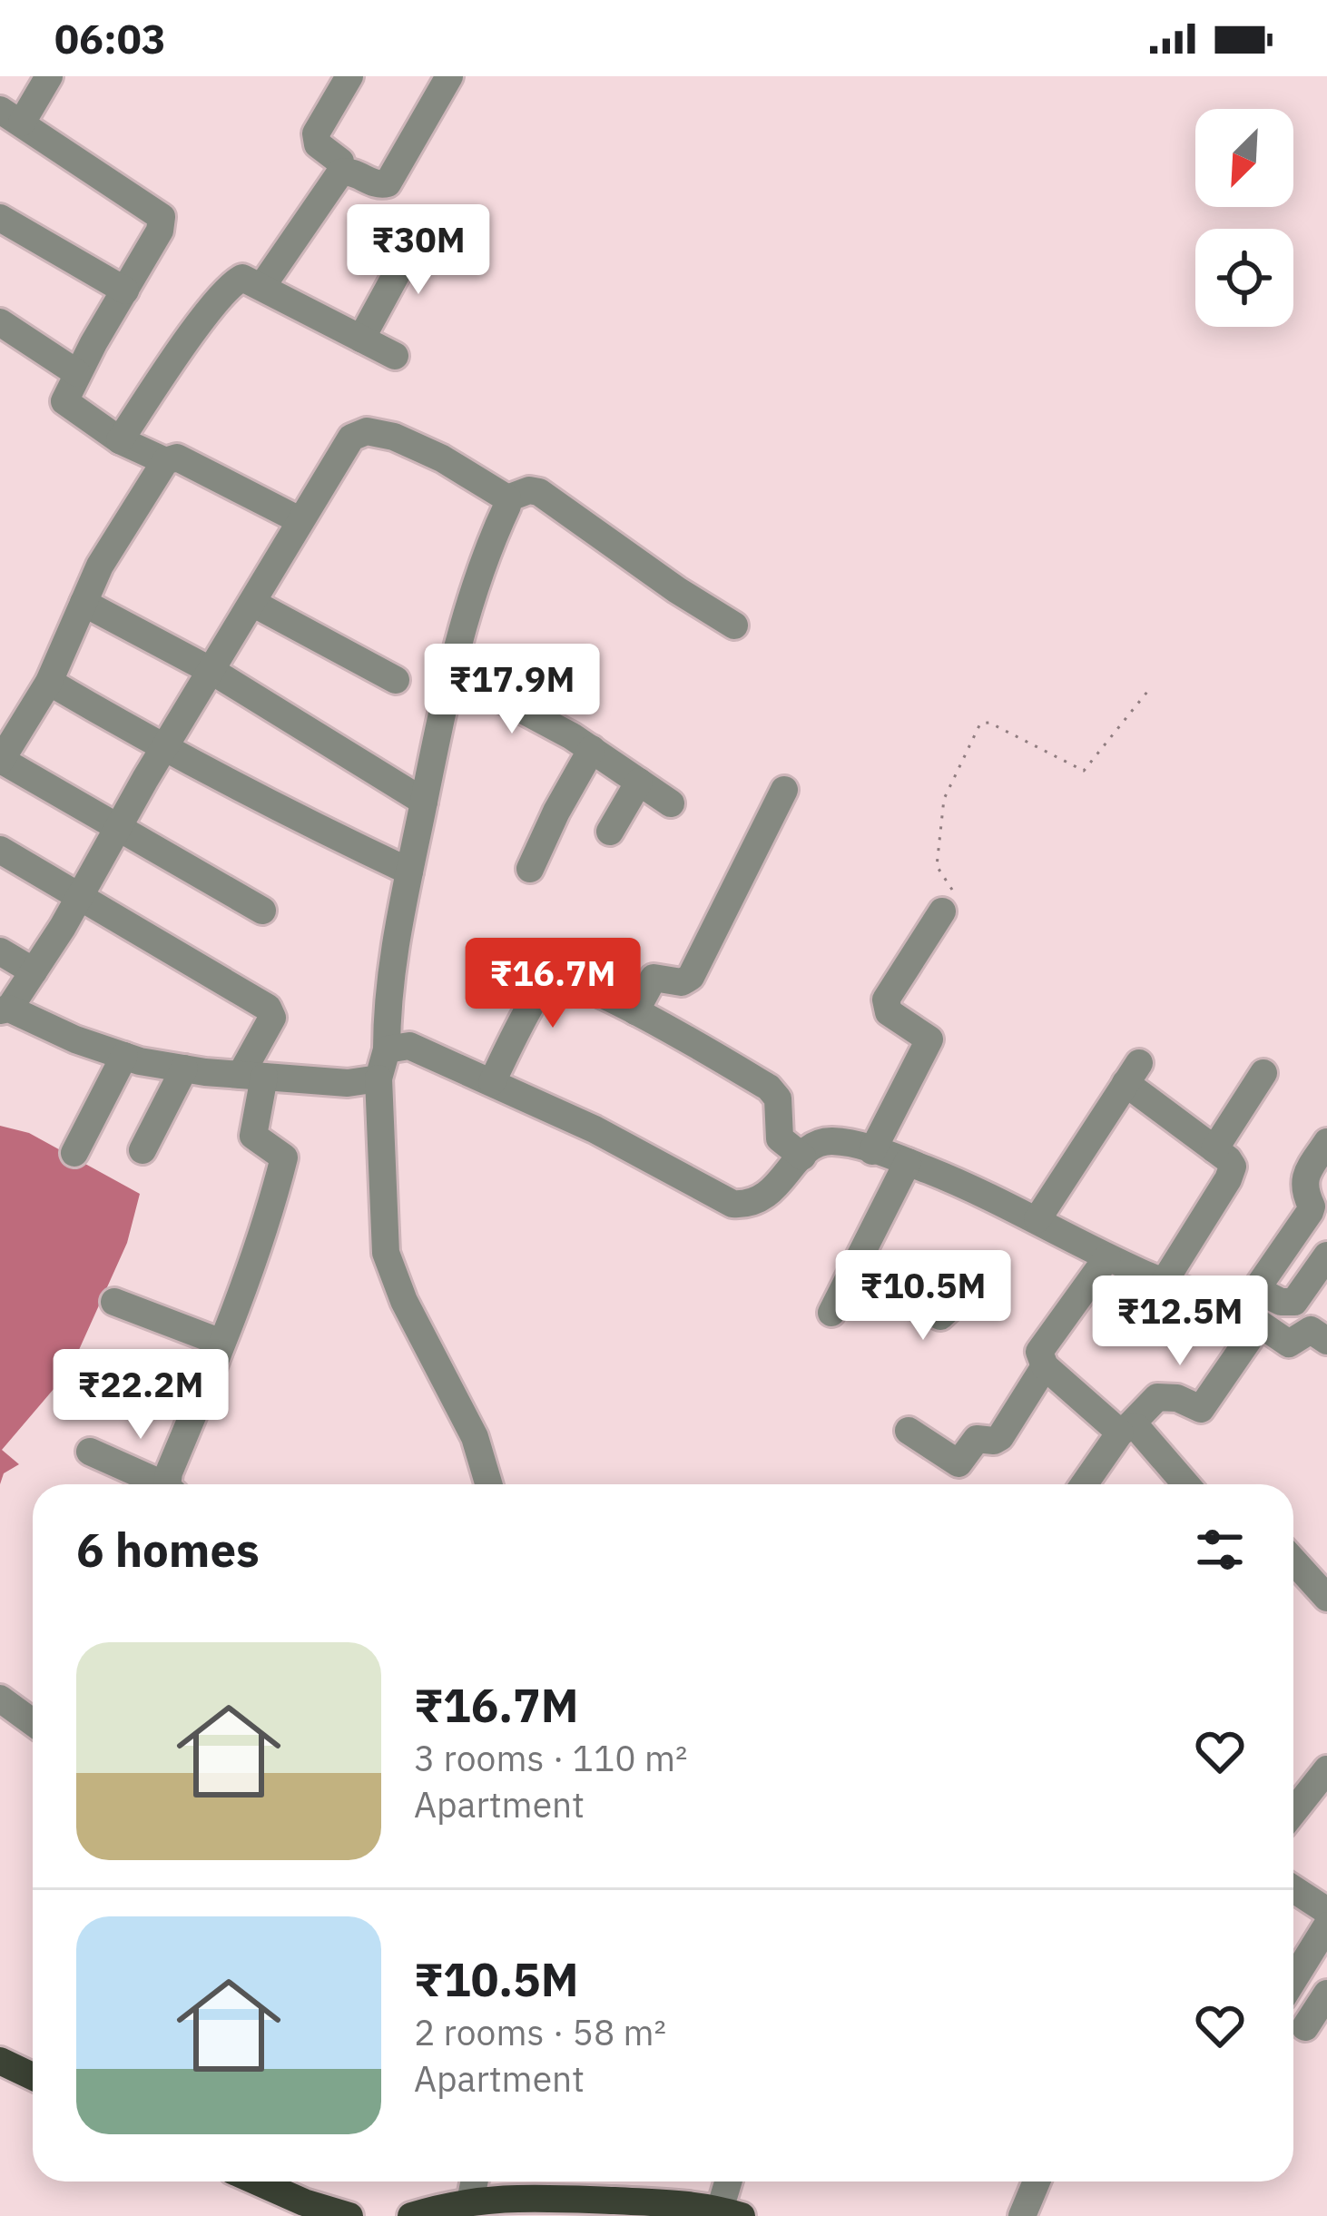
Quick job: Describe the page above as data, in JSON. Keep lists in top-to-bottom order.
{
  "north": "bottom left",
  "page": {
    "status": "06:03",
    "price": [
      "₹30M",
      "₹17.9M",
      "₹16.7M",
      "₹10.5M",
      "₹12.5M",
      "₹22.2M"
    ],
    "heading": "6 homes",
    "list": [
      {
        "name": "₹16.7M",
        "note": "3 rooms · 110 m² · Apartment"
      },
      {
        "name": "₹10.5M",
        "note": "2 rooms · 58 m² · Apartment"
      }
    ]
  }
}
